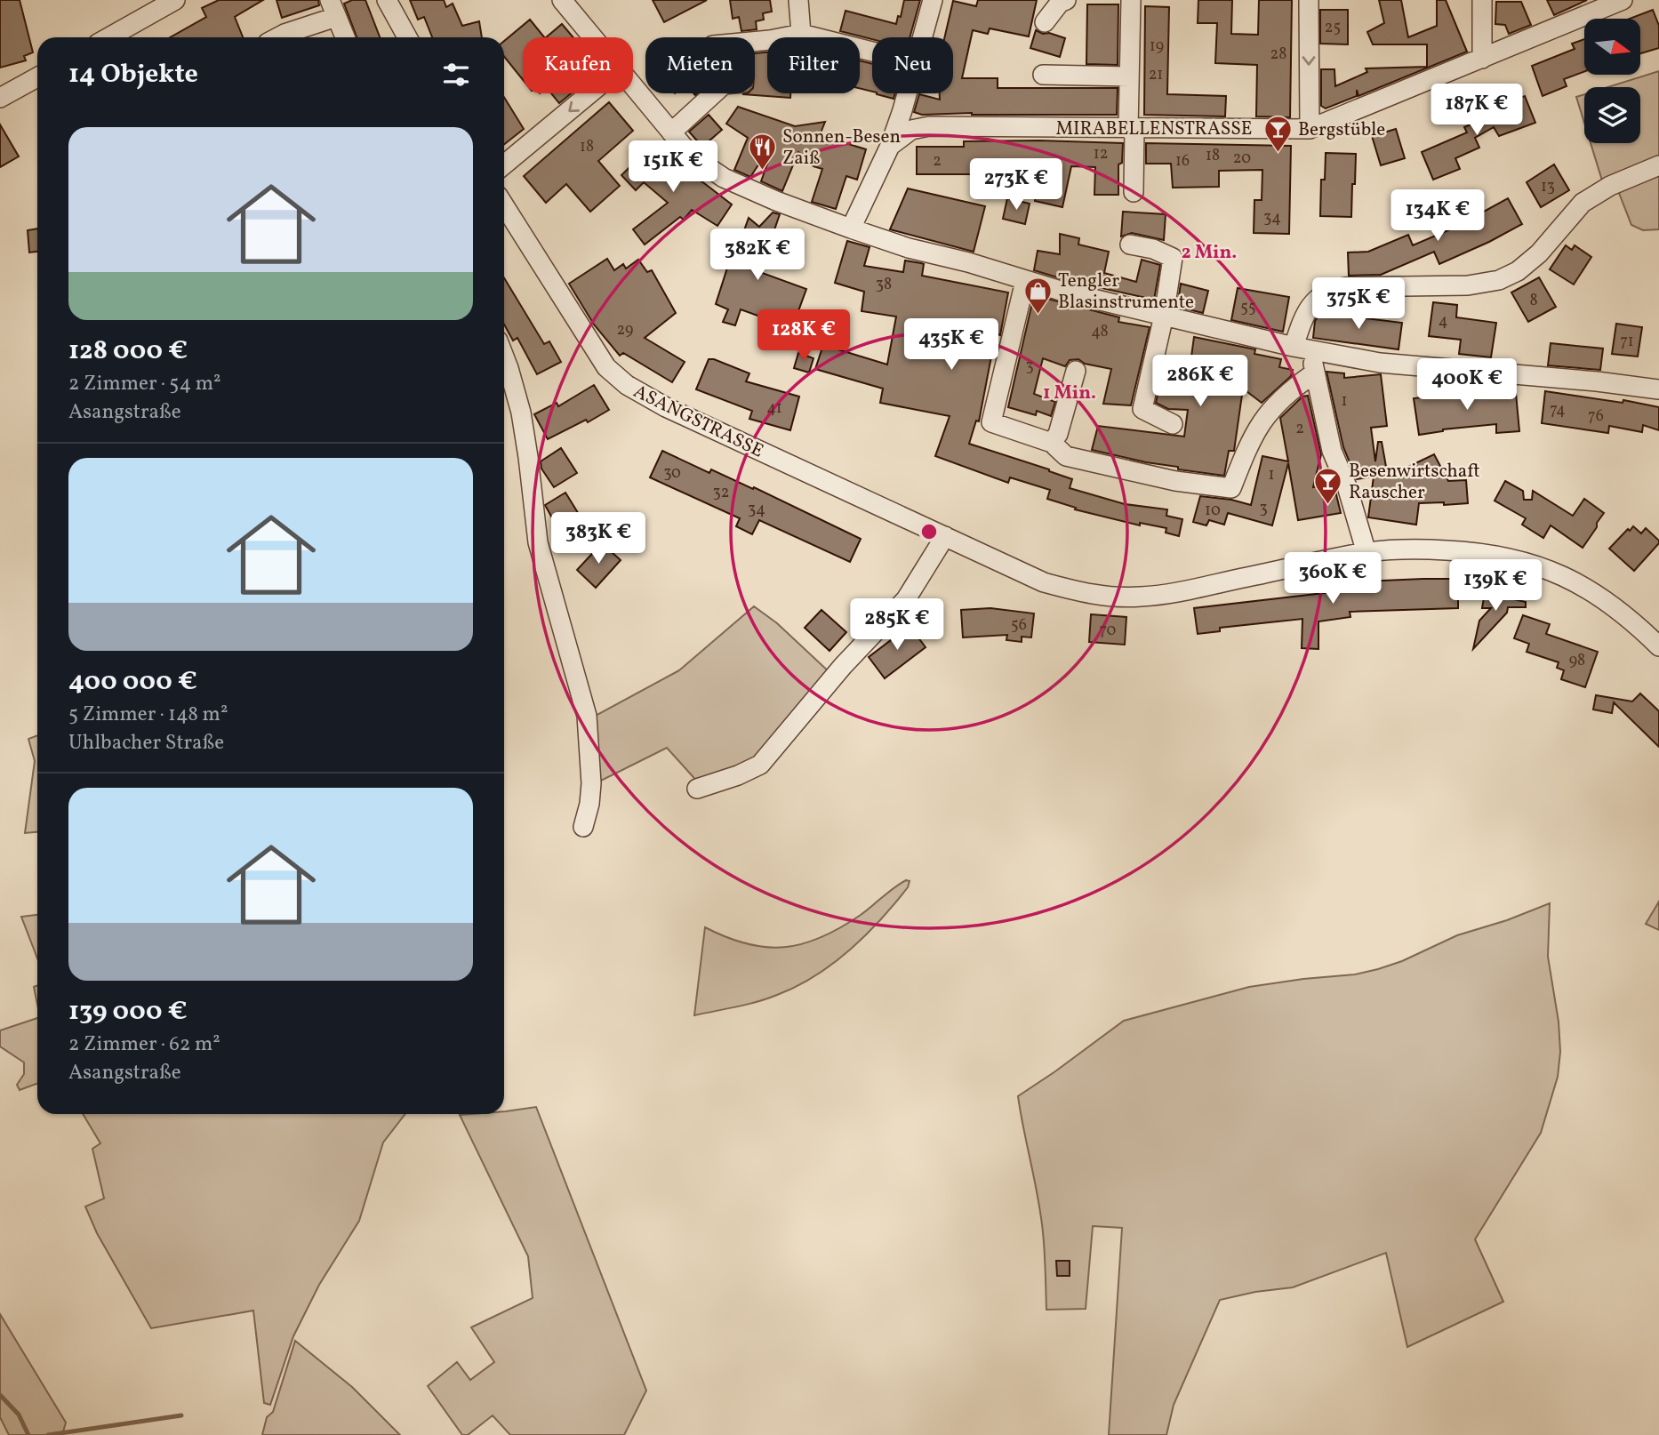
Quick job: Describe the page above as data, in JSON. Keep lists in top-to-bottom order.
{
  "streets": {
    "street": ["MIRABELLENSTRASSE", "ASANGSTRASSE"]
  },
  "places": {
    "bar": ["Bergstüble", "Besenwirtschaft Rauscher"],
    "restaurant": ["Sonnen-Besen Zaiß"],
    "shop": ["Tengler Blasinstrumente"]
  },
  "house_numbers": [
    "25",
    "19",
    "28",
    "21",
    "18",
    "12",
    "18",
    "20",
    "2",
    "16",
    "13",
    "34",
    "38",
    "8",
    "55",
    "4",
    "29",
    "48",
    "71",
    "3",
    "1",
    "41",
    "74",
    "76",
    "2",
    "30",
    "1",
    "32",
    "3",
    "34",
    "10",
    "56",
    "70",
    "98"
  ],
  "north": "right",
  "page": {
    "chip": [
      "Kaufen",
      "Mieten",
      "Filter",
      "Neu"
    ],
    "heading": "14 Objekte",
    "price": [
      "187K €",
      "151K €",
      "273K €",
      "134K €",
      "382K €",
      "375K €",
      "128K €",
      "435K €",
      "286K €",
      "400K €",
      "383K €",
      "360K €",
      "139K €",
      "285K €"
    ],
    "list": [
      {
        "name": "128 000 €",
        "note": "2 Zimmer · 54 m² · Asangstraße"
      },
      {
        "name": "400 000 €",
        "note": "5 Zimmer · 148 m² · Uhlbacher Straße"
      },
      {
        "name": "139 000 €",
        "note": "2 Zimmer · 62 m² · Asangstraße"
      }
    ]
  },
  "rings": ["2 Min.", "1 Min."]
}
